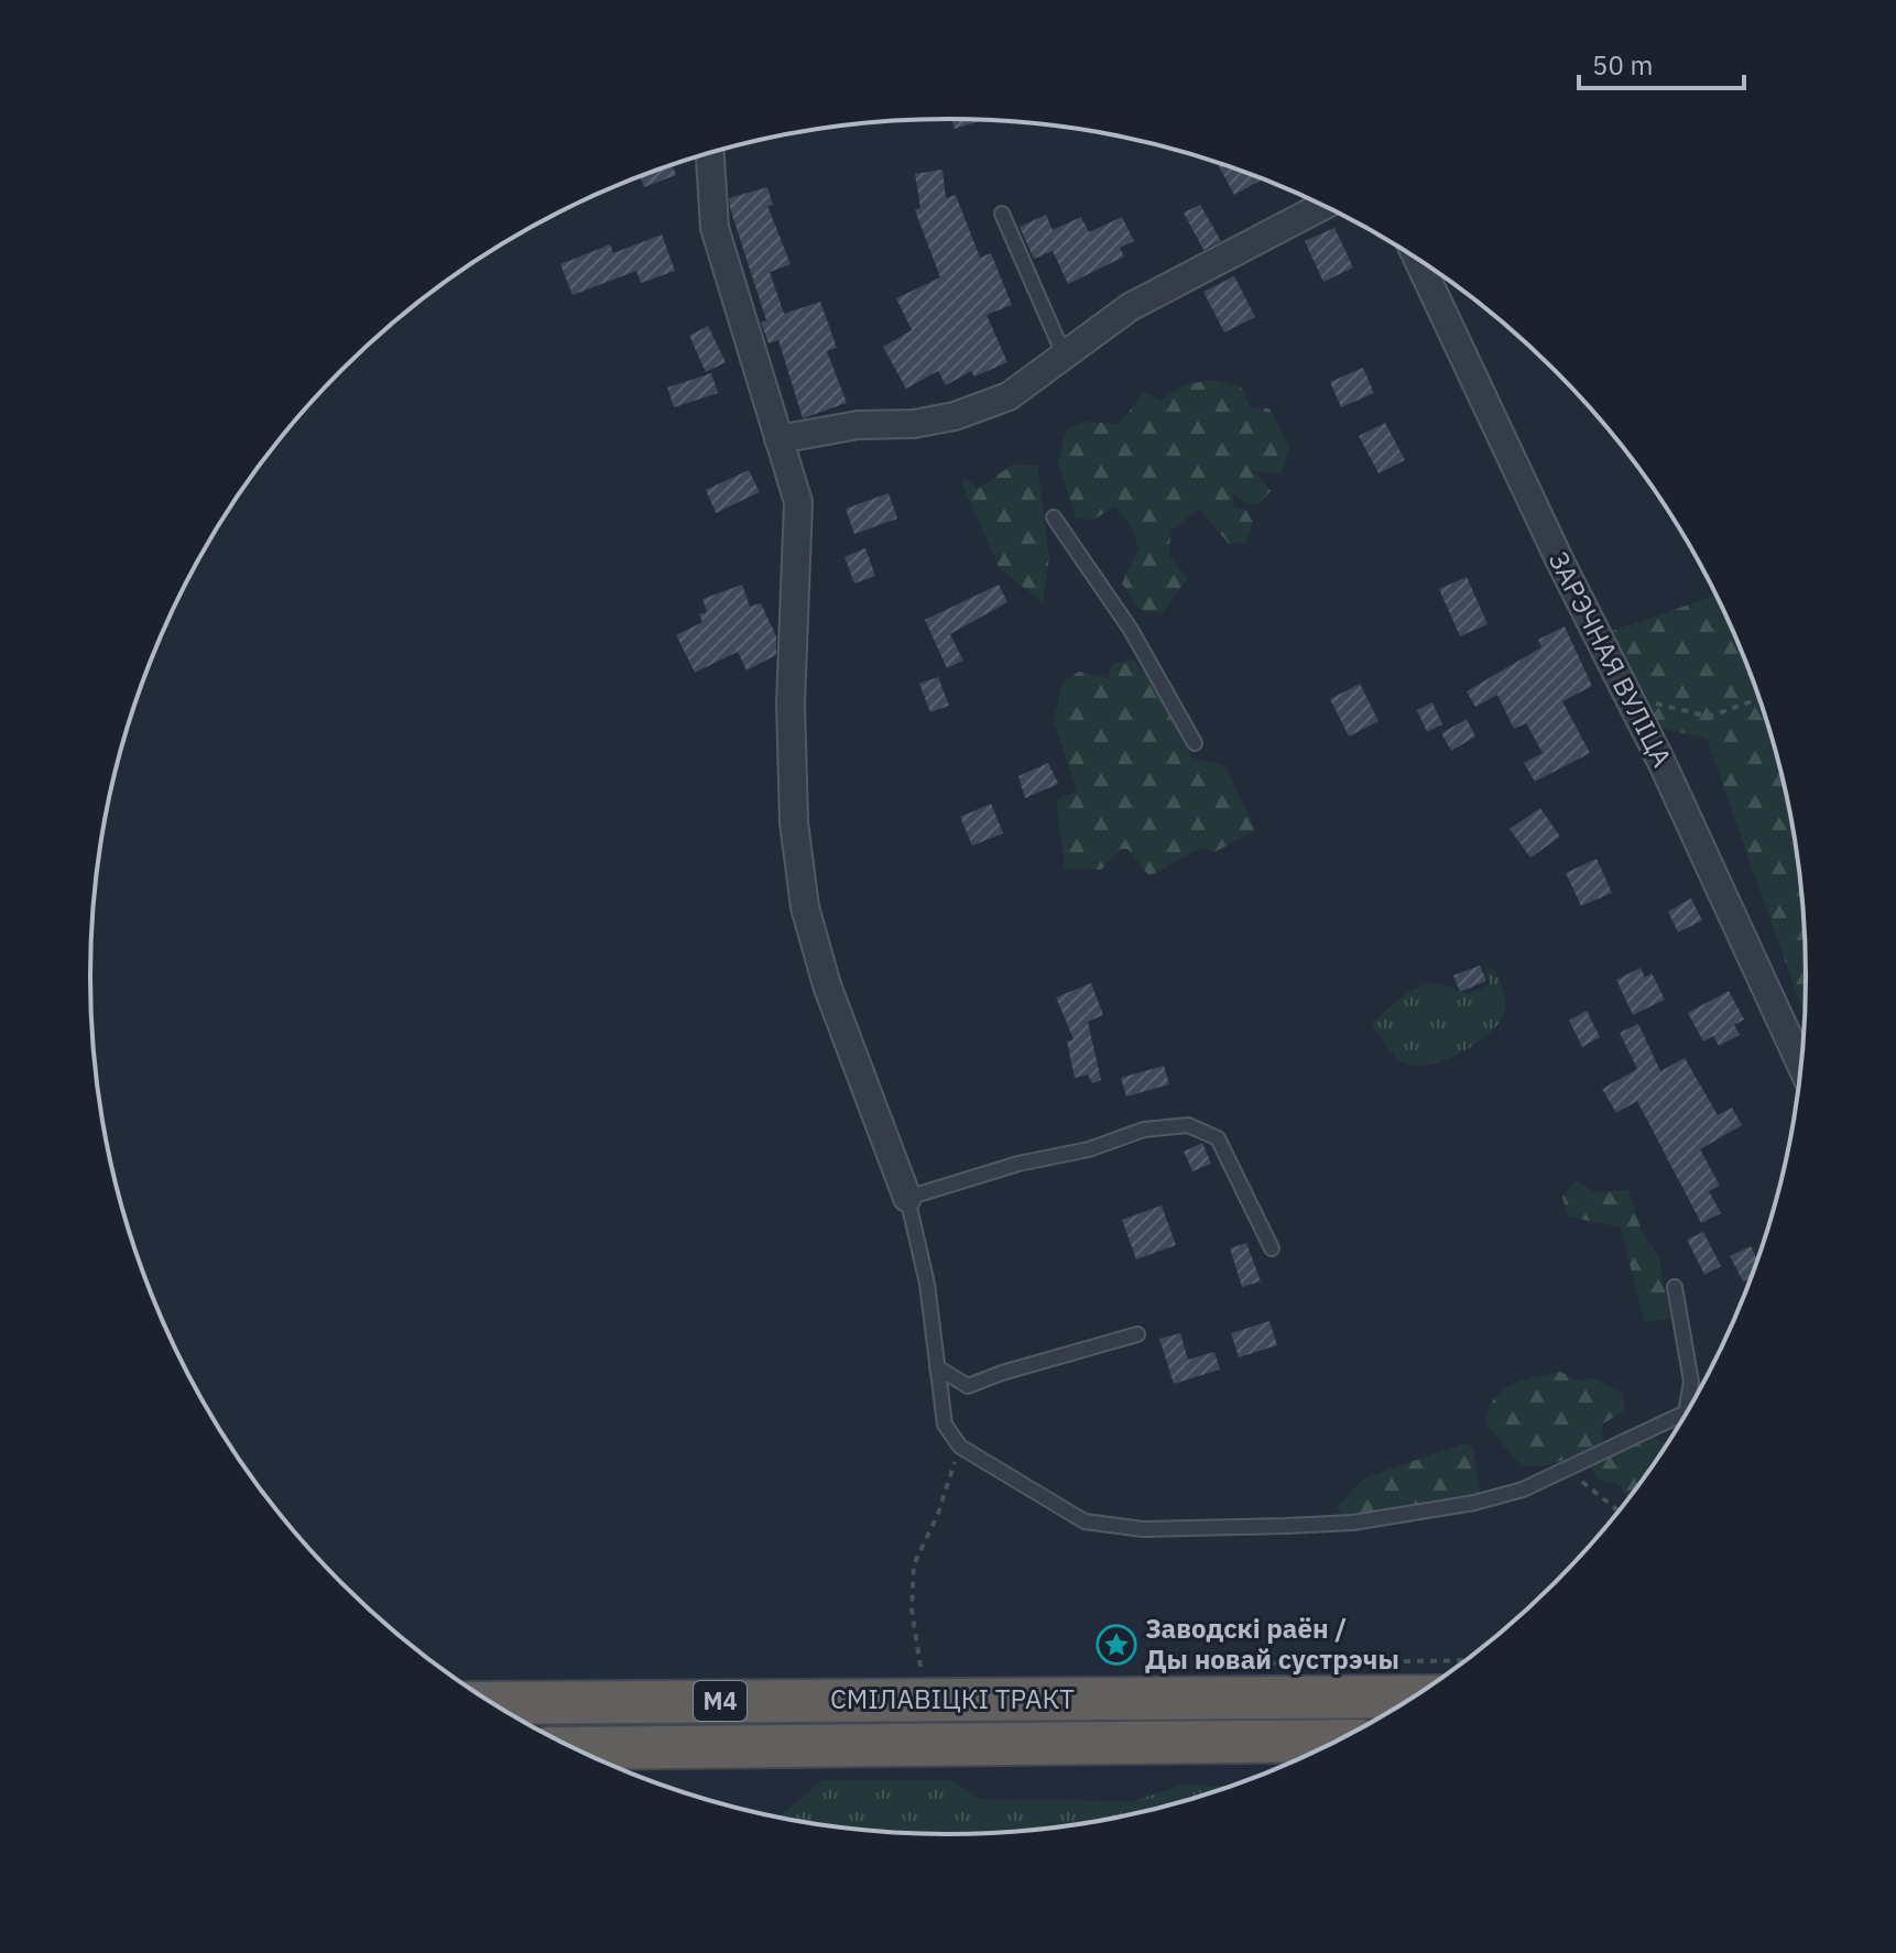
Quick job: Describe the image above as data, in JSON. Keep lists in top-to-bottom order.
{
  "streets": {
    "highway": ["СМІЛАВІЦКІ ТРАКТ", "М4"],
    "street": ["ЗАРЭЧНАЯ ВУЛІЦА"]
  },
  "places": {
    "place": ["Заводскі раён / Ды новай сустрэчы"]
  },
  "scale_bar": "50 m"
}
